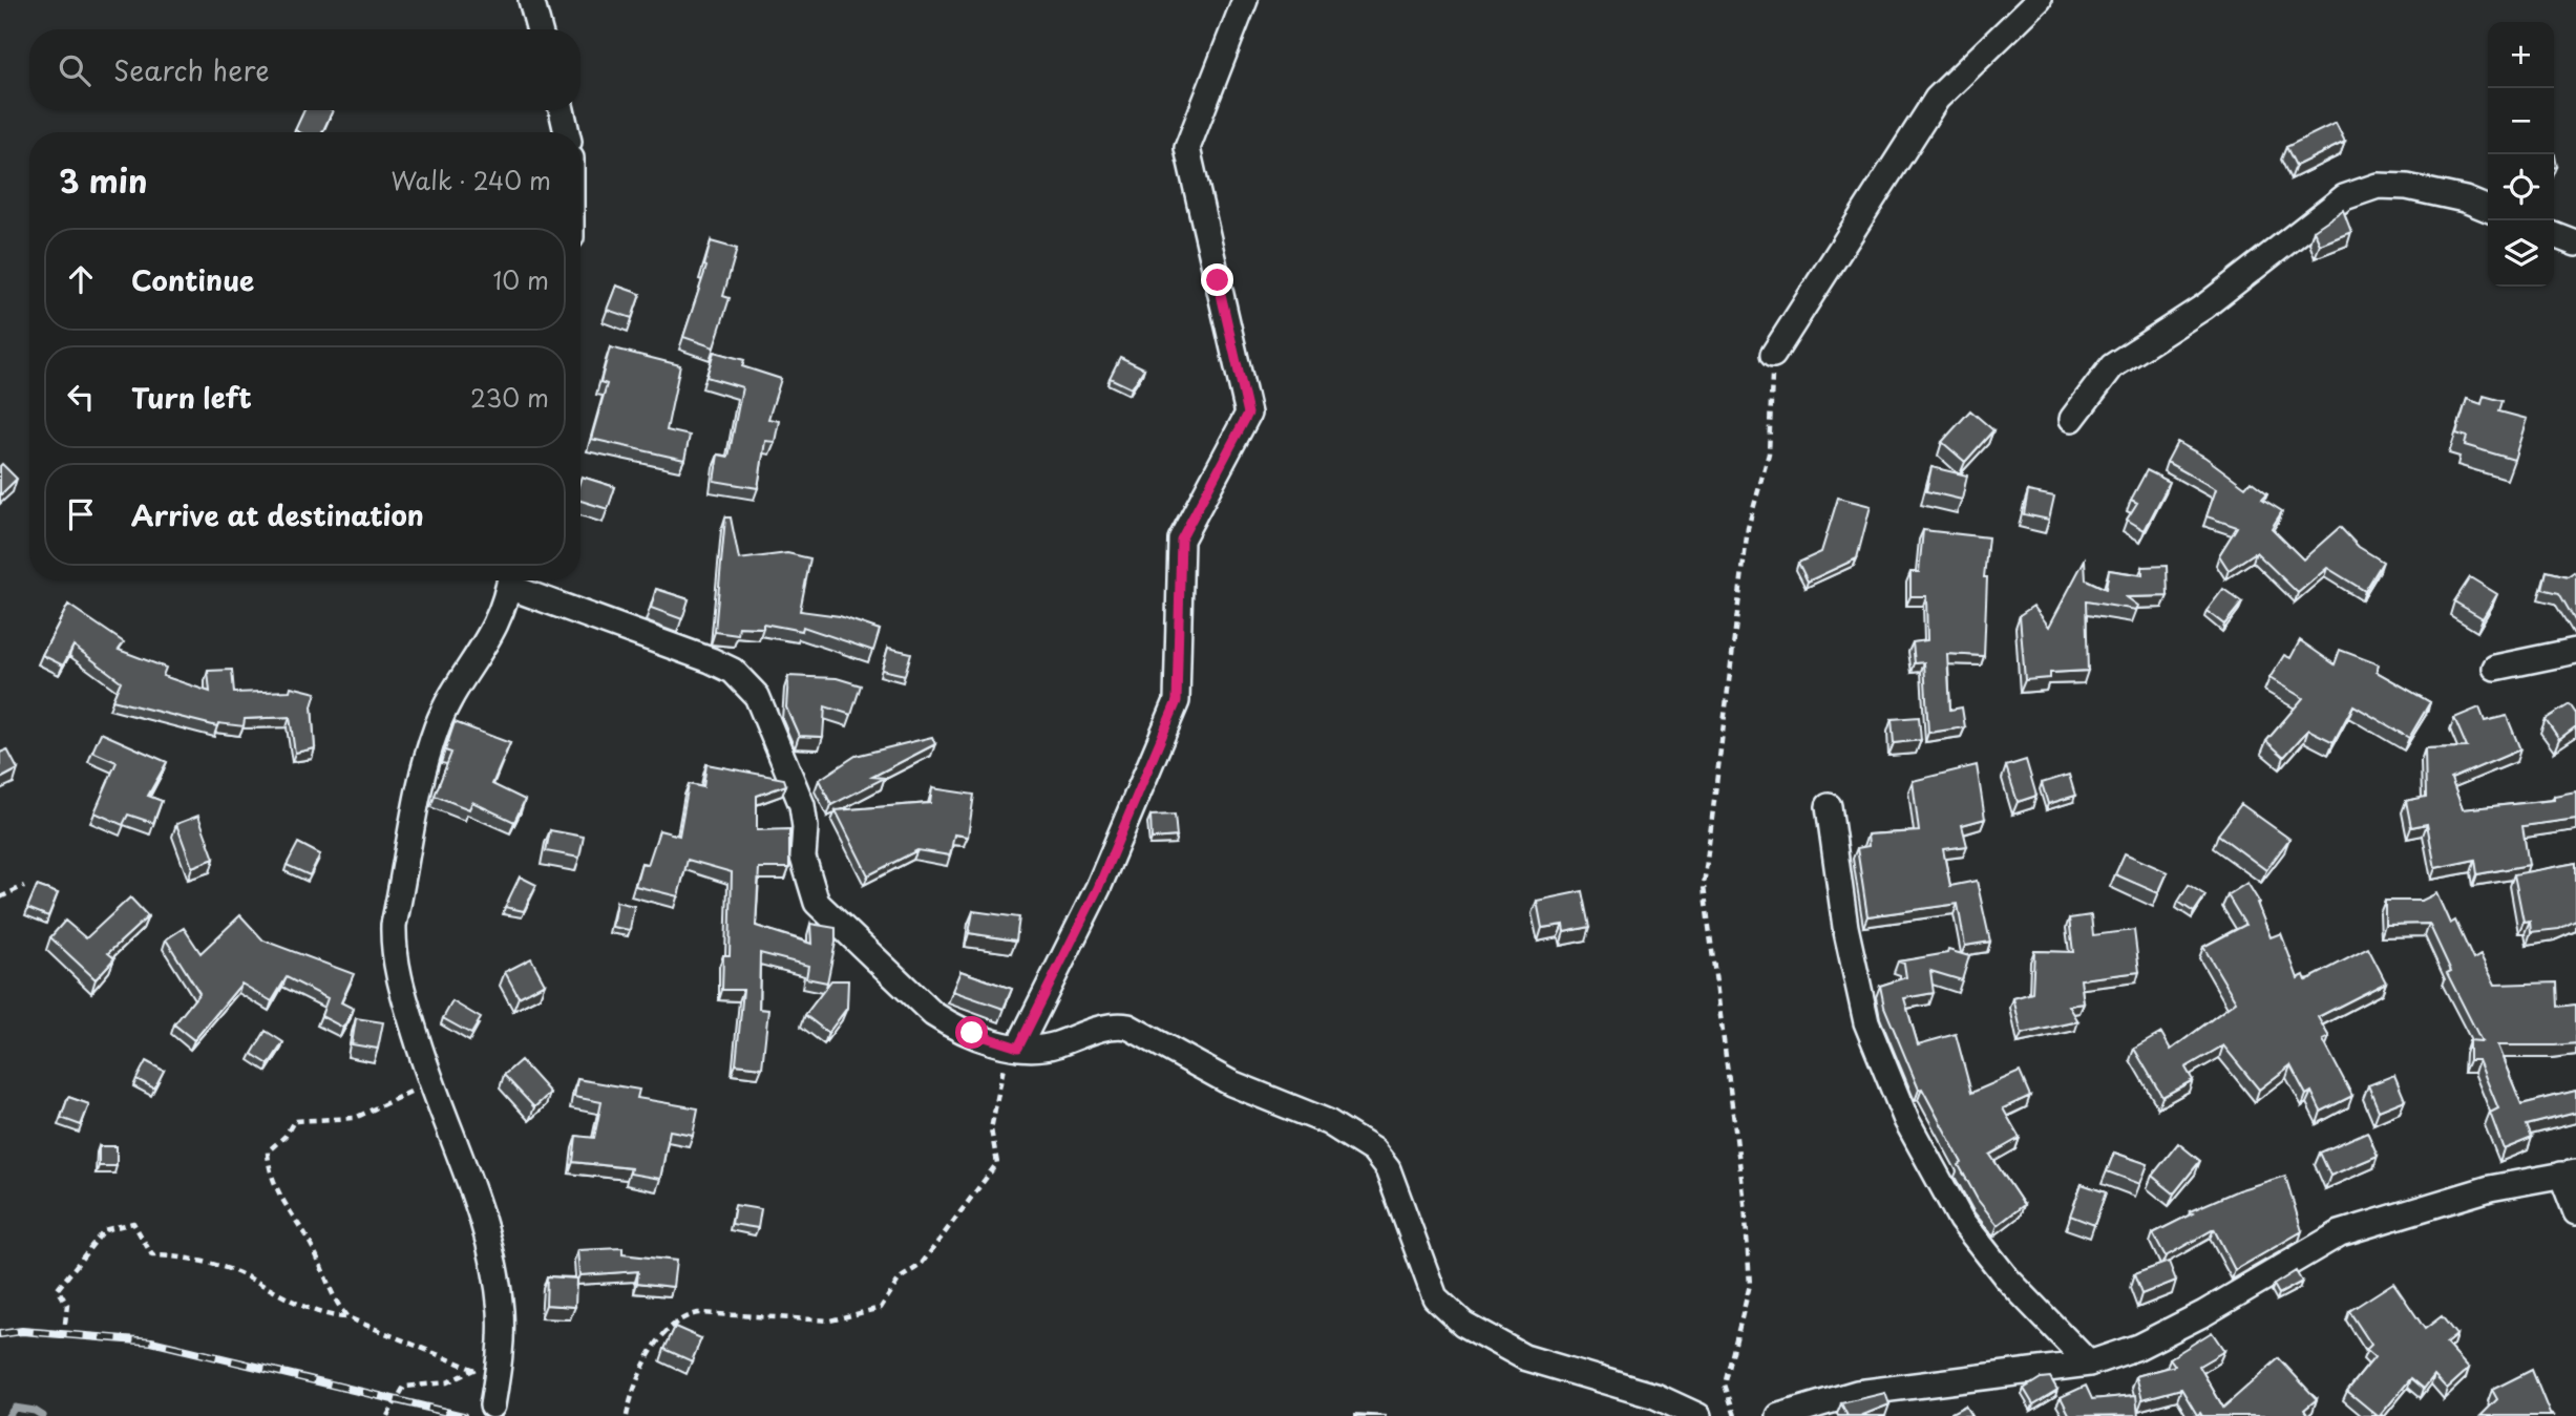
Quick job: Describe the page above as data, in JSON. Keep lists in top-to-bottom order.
{
  "page": {
    "map_buttons": ["+", "−"],
    "search": "Search here",
    "heading": ["3 min", "Walk · 240 m"],
    "list": [
      ["Continue", "10 m"],
      ["Turn left", "230 m"],
      "Arrive at destination"
    ]
  }
}
